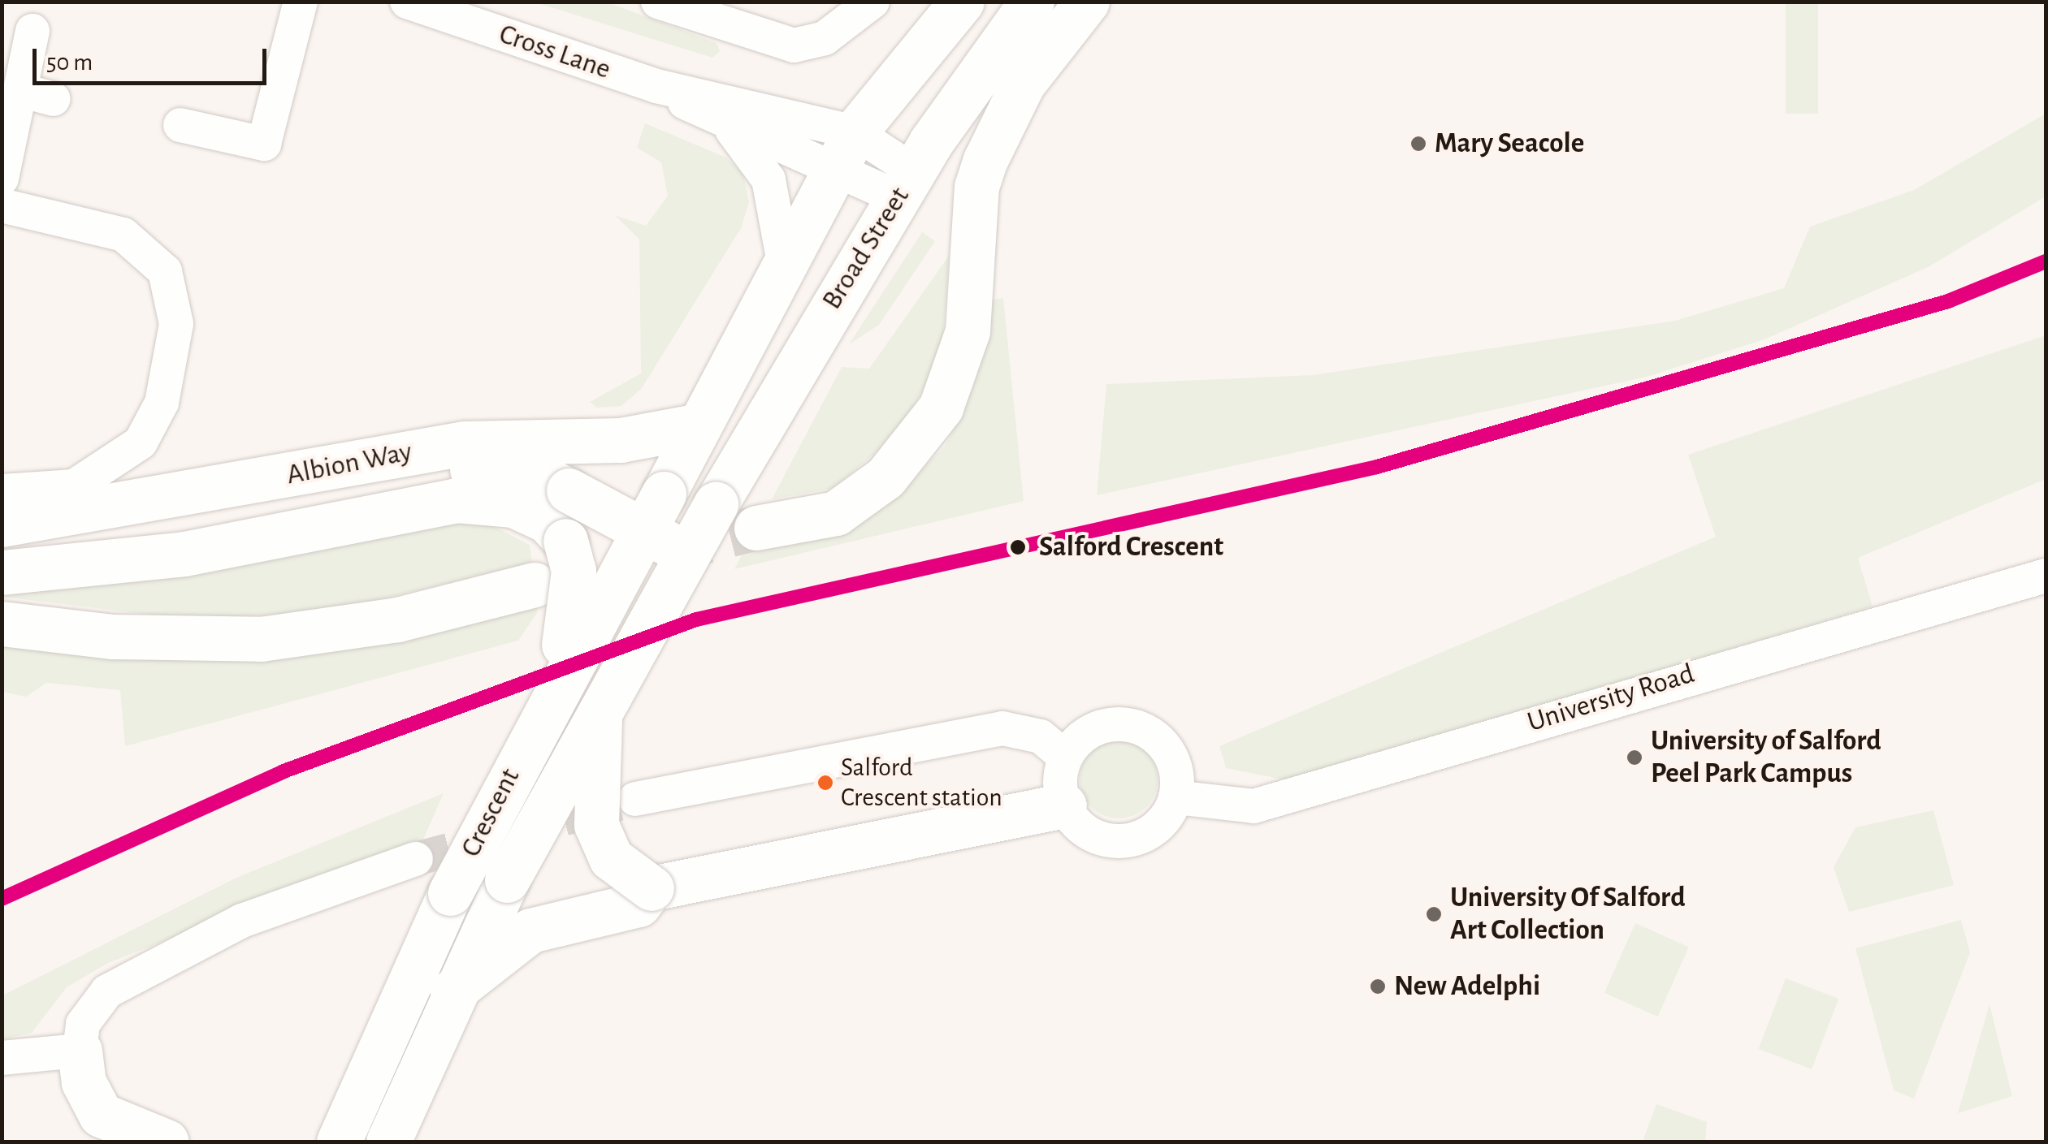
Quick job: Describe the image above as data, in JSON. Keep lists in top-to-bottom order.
{
  "streets": {
    "highway": ["Broad Street", "Albion Way", "Crescent"],
    "street": ["Cross Lane", "University Road"]
  },
  "crossings": [
    ["Broad Street", "Crescent"]
  ],
  "places": [
    "Mary Seacole",
    "Salford Crescent",
    "University of Salford Peel Park Campus",
    "Salford Crescent station",
    "University Of Salford Art Collection",
    "New Adelphi"
  ],
  "scale_bar": "50 m"
}
